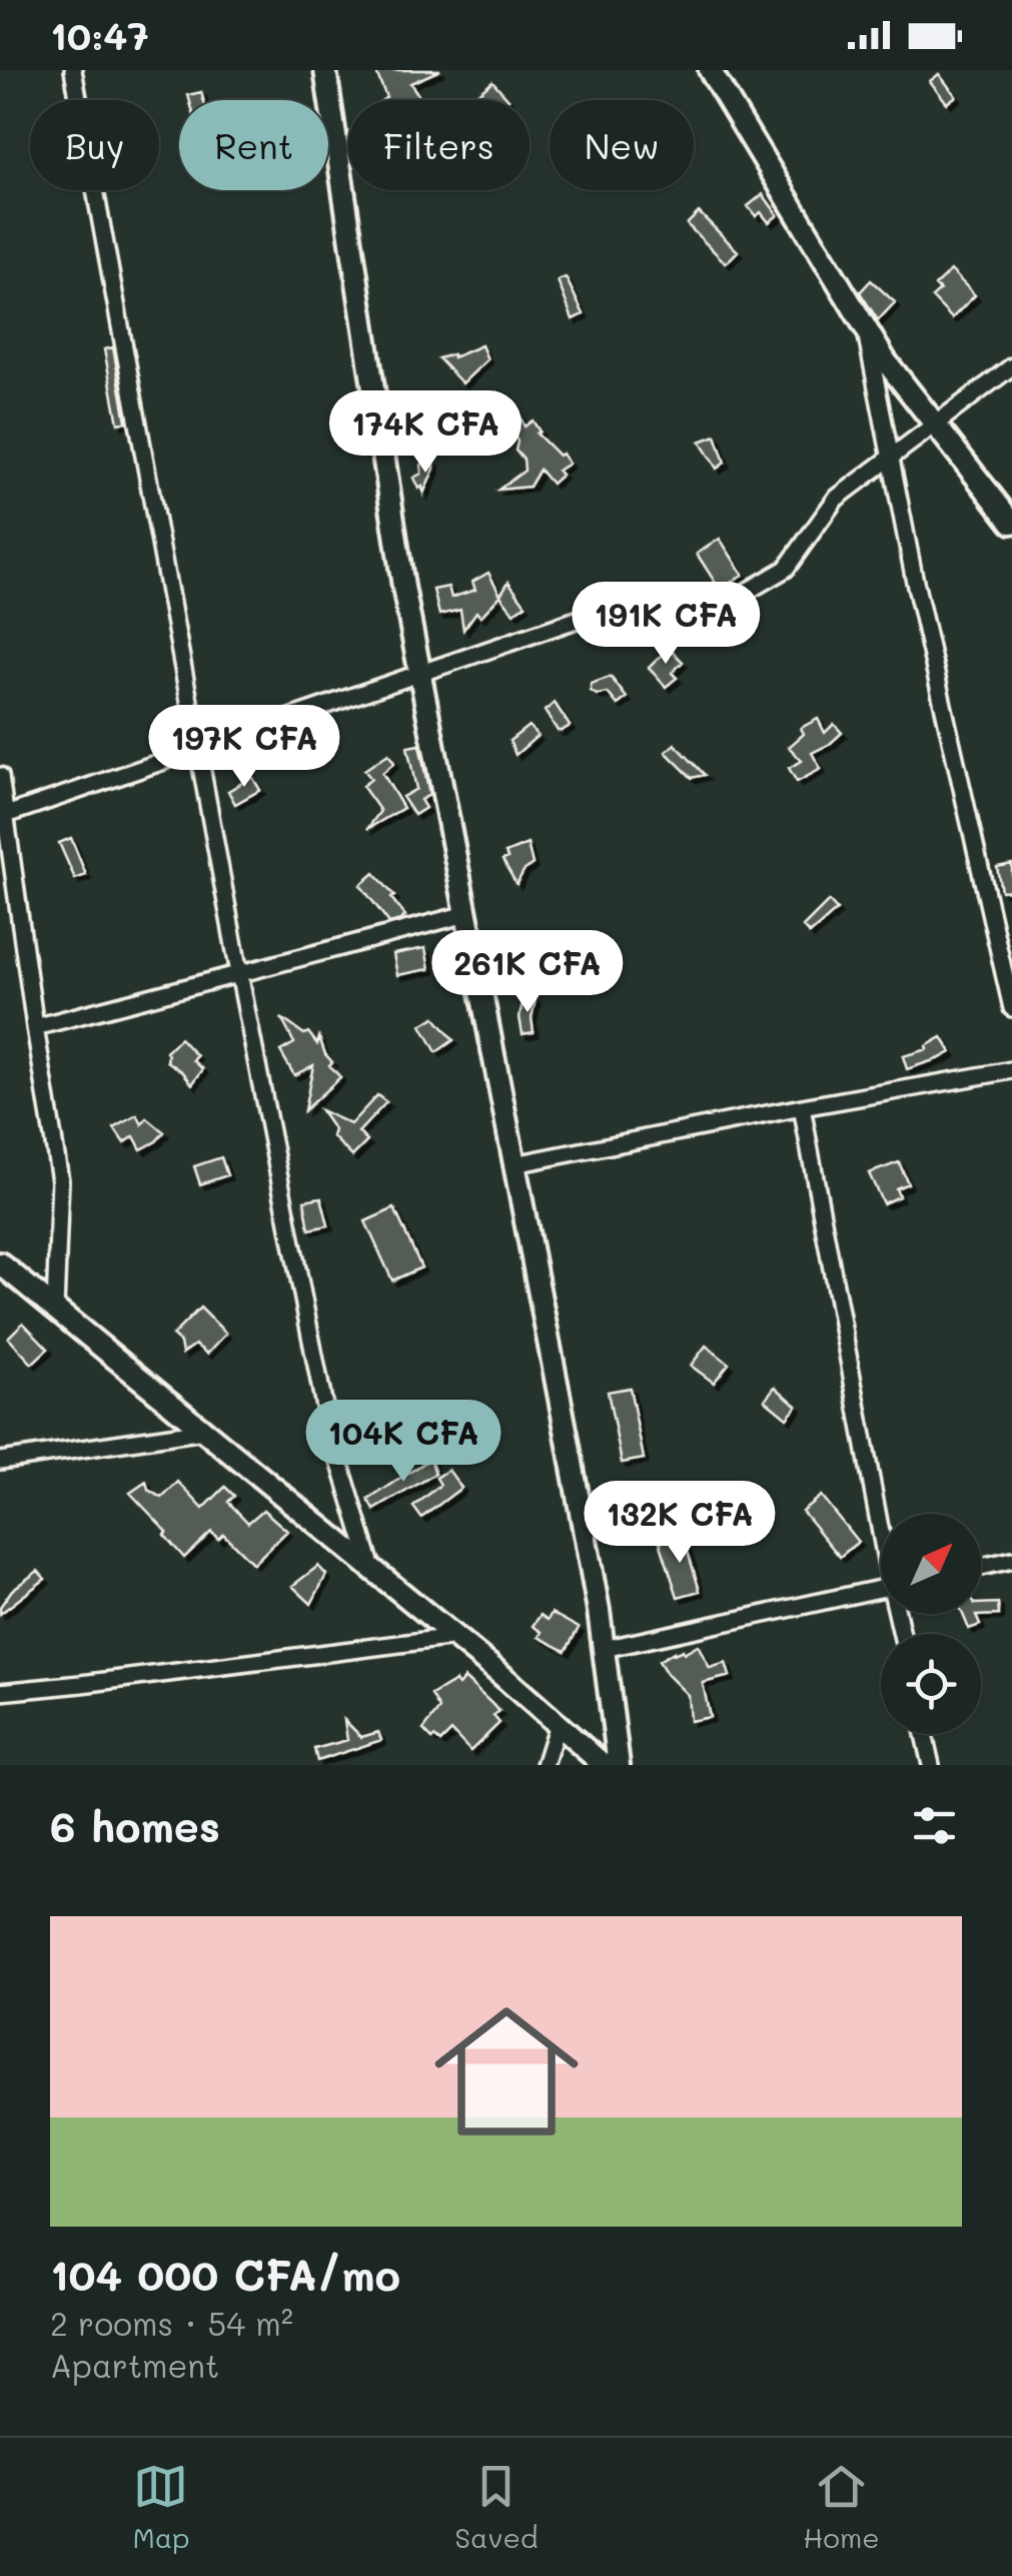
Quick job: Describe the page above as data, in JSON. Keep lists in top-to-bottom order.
{
  "north": "top right",
  "page": {
    "status": "10:47",
    "chip": [
      "Buy",
      "Rent",
      "Filters",
      "New"
    ],
    "price": [
      "174K CFA",
      "191K CFA",
      "197K CFA",
      "261K CFA",
      "104K CFA",
      "132K CFA"
    ],
    "heading": "6 homes",
    "list": [
      {
        "name": "104 000 CFA/mo",
        "note": "2 rooms · 54 m² · Apartment"
      }
    ],
    "tabs": ["Map", "Saved", "Home"]
  }
}
